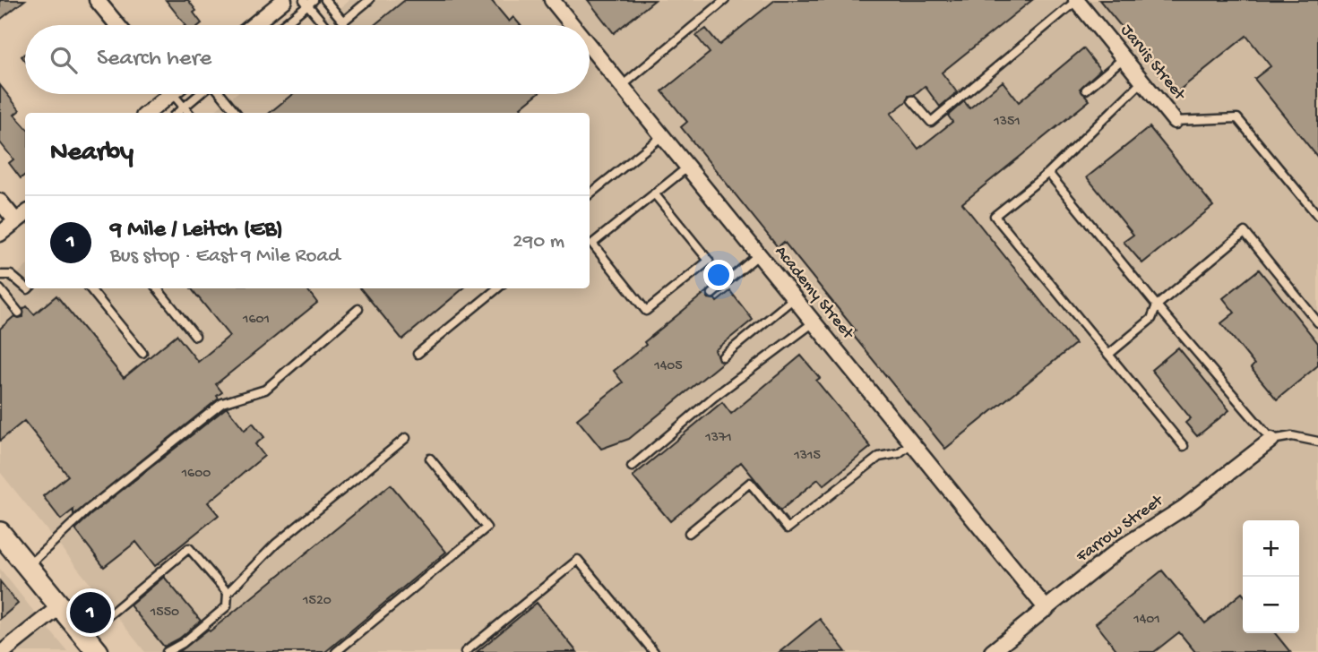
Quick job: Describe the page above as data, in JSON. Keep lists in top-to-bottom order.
{
  "streets": {
    "street": ["Jarvis Street", "Academy Street", "Farrow Street"]
  },
  "crossings": [
    ["Academy Street", "Farrow Street"]
  ],
  "house_numbers": [
    "1351",
    "1601",
    "1405",
    "1371",
    "1315",
    "1600",
    "1520",
    "1550",
    "1401"
  ],
  "page": {
    "search": "Search here",
    "heading": "Nearby",
    "list": [
      {
        "mark": "1",
        "name": "9 Mile / Leitch (EB)",
        "note": "Bus stop · East 9 Mile Road",
        "value": "290 m"
      }
    ],
    "map_buttons": ["+", "−"],
    "pins": "1"
  }
}
